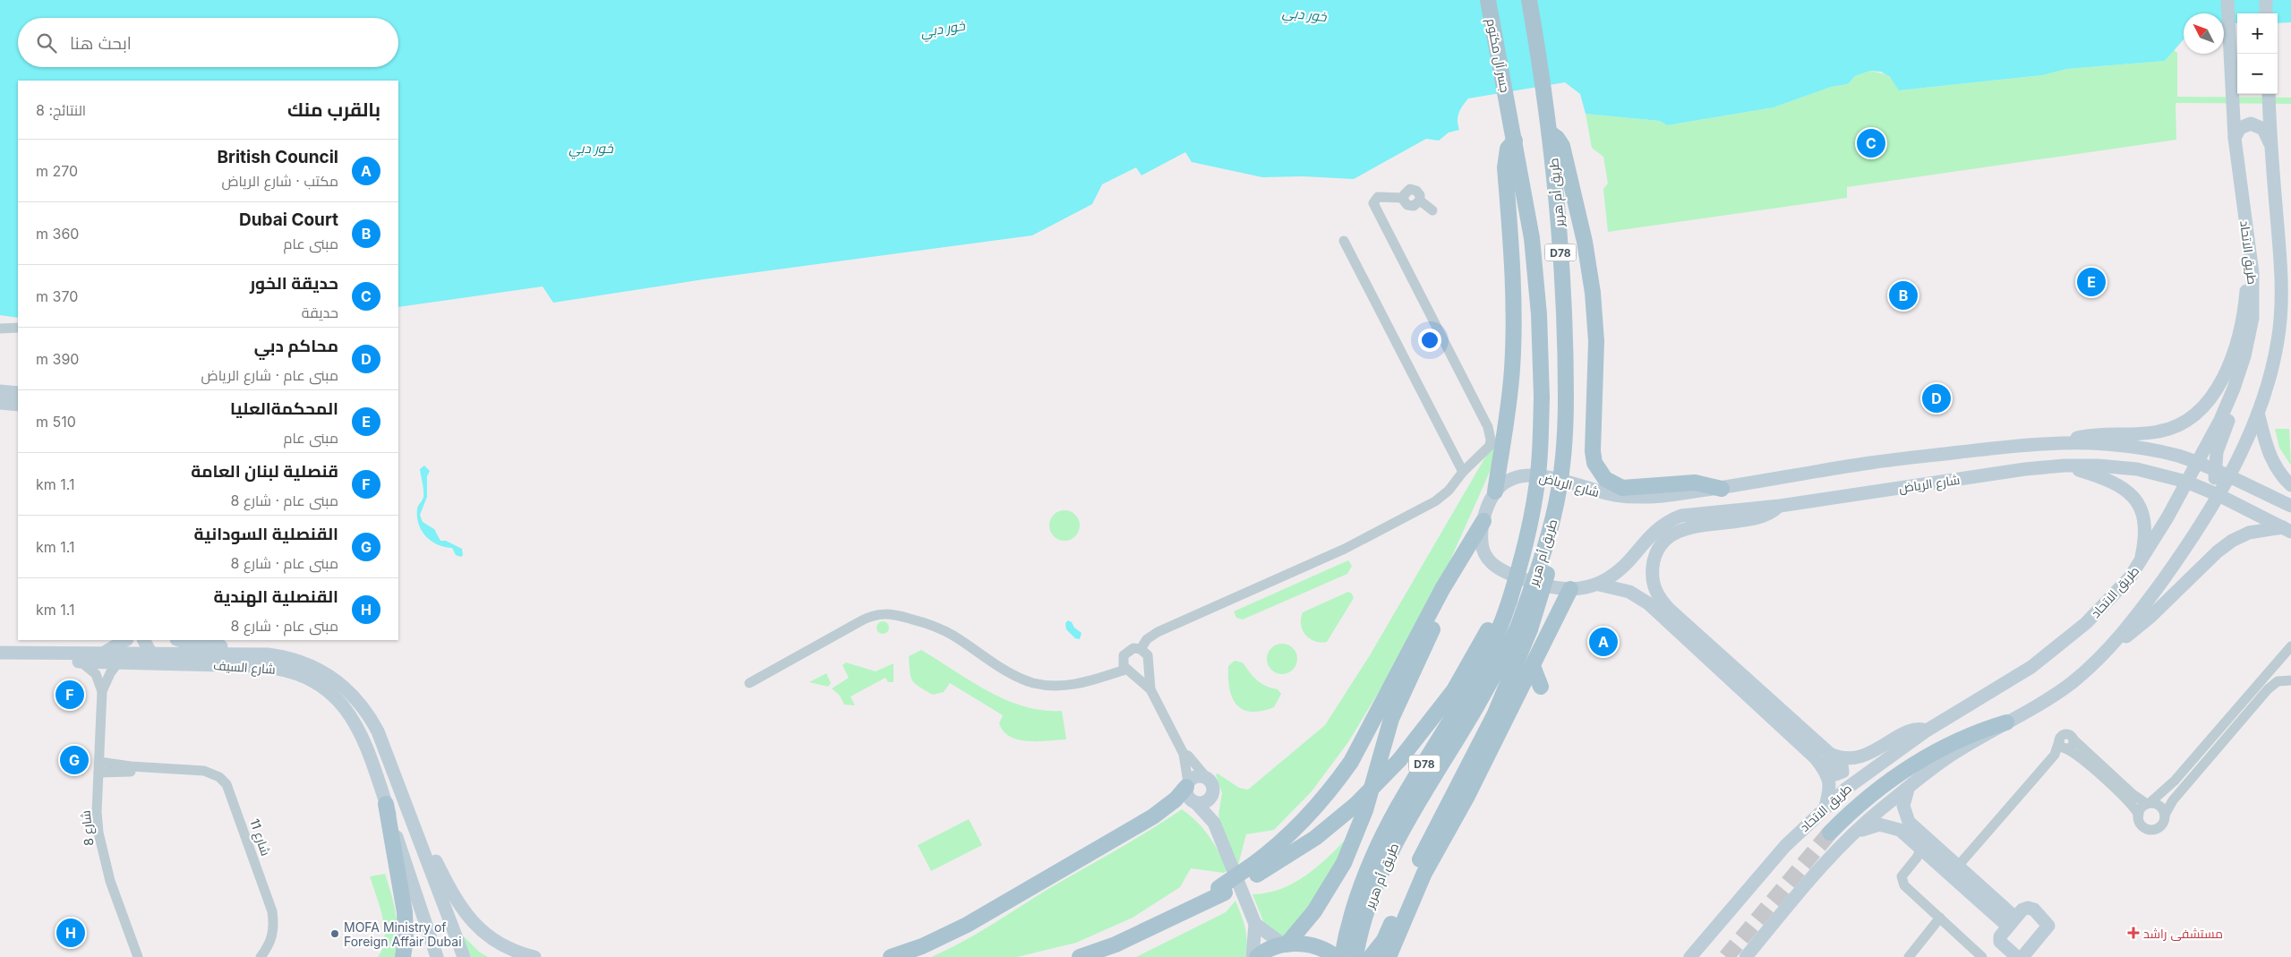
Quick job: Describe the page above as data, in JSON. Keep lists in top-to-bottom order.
{
  "streets": {
    "main road": [
      "جسر آل مكتوم",
      "طريق أم هرير",
      "D78",
      "طريق الاتحاد",
      "شارع الرياض",
      "شارع السيف"
    ],
    "street": ["شارع 8", "شارع 11"]
  },
  "crossings": [
    ["جسر آل مكتوم", "طريق أم هرير"],
    ["طريق الاتحاد", "شارع الرياض"],
    ["شارع السيف", "شارع 8"],
    ["شارع 8", "شارع 11"]
  ],
  "water": ["خور دبي"],
  "places": {
    "health": ["مستشفى راشد"],
    "other": ["MOFA Ministry of Foreign Affair Dubai"]
  },
  "north": "top left",
  "page": {
    "map_buttons": ["+", "−"],
    "search": "ابحث هنا",
    "heading": ["بالقرب منك", "النتائج: 8"],
    "pins": [
      "C",
      "E",
      "B",
      "D",
      "A",
      "F",
      "G",
      "H"
    ],
    "list": [
      {
        "mark": "A",
        "name": "British Council",
        "note": "مكتب · شارع الرياض",
        "value": "270 m"
      },
      {
        "mark": "B",
        "name": "Dubai Court",
        "note": "مبنى عام",
        "value": "360 m"
      },
      {
        "mark": "C",
        "name": "حديقة الخور",
        "note": "حديقة",
        "value": "370 m"
      },
      {
        "mark": "D",
        "name": "محاكم دبي",
        "note": "مبنى عام · شارع الرياض",
        "value": "390 m"
      },
      {
        "mark": "E",
        "name": "المحكمةالعليا",
        "note": "مبنى عام",
        "value": "510 m"
      },
      {
        "mark": "F",
        "name": "قنصلية لبنان العامة",
        "note": "مبنى عام · شارع 8",
        "value": "1.1 km"
      },
      {
        "mark": "G",
        "name": "القنصلية السودانية",
        "note": "مبنى عام · شارع 8",
        "value": "1.1 km"
      },
      {
        "mark": "H",
        "name": "القنصلية الهندية",
        "note": "مبنى عام · شارع 8",
        "value": "1.1 km"
      }
    ]
  }
}
